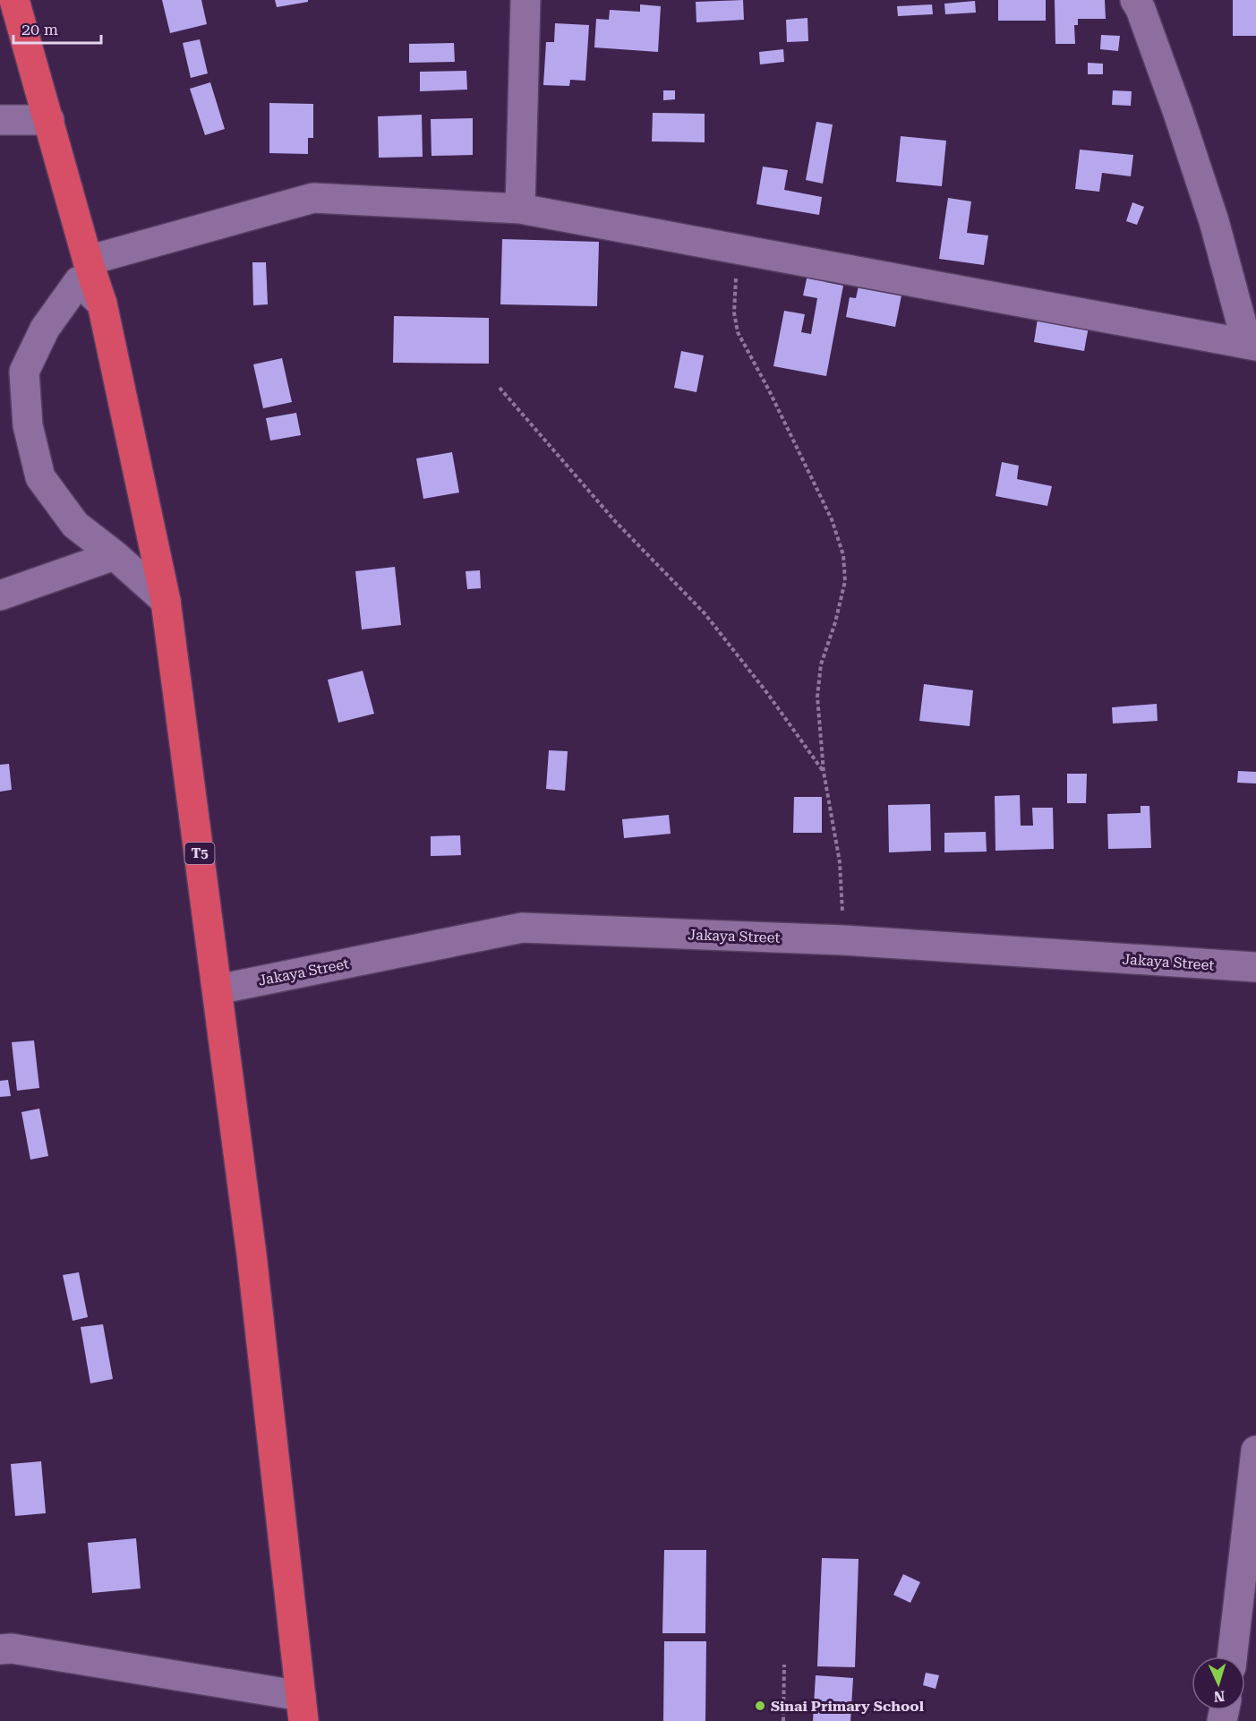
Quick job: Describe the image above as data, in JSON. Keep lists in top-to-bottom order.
{
  "streets": {
    "highway": ["T5"],
    "street": ["Jakaya Street"]
  },
  "crossings": [
    ["T5", "Jakaya Street"]
  ],
  "places": ["Sinai Primary School"],
  "scale_bar": "20 m",
  "north": "bottom"
}
